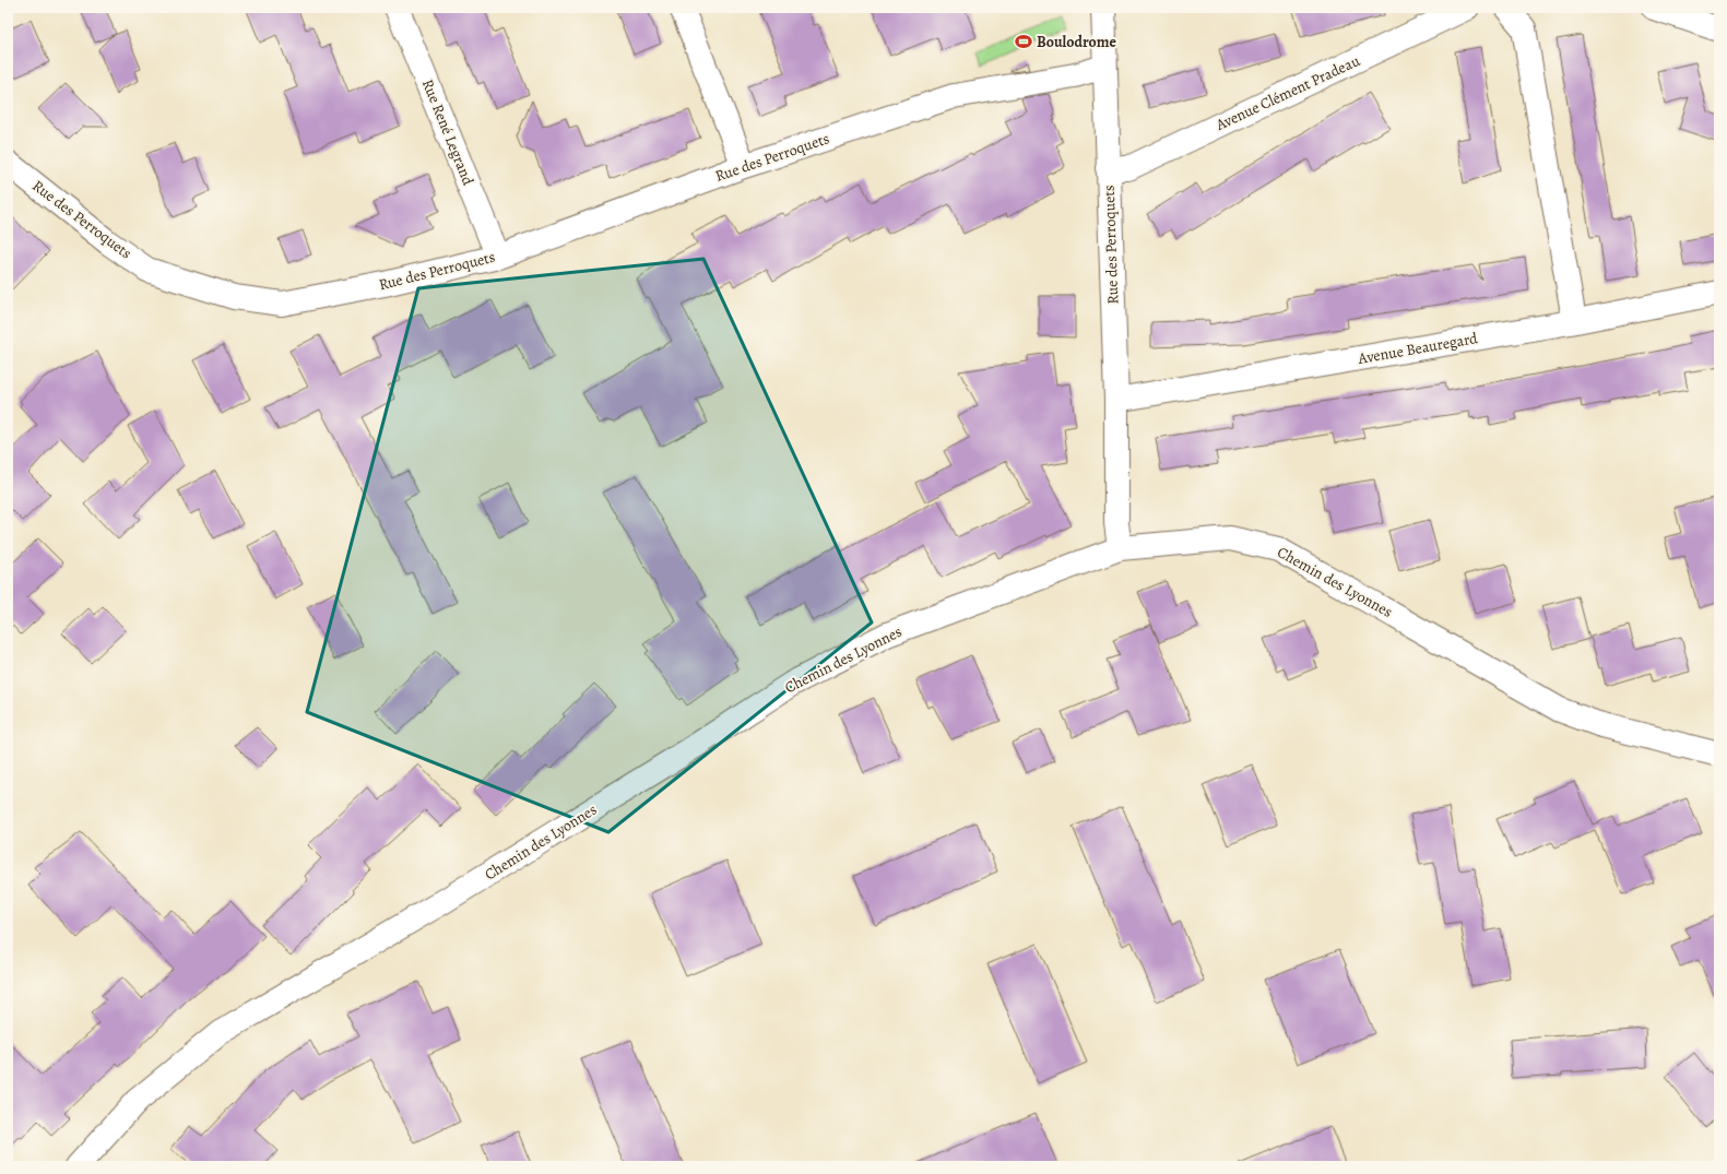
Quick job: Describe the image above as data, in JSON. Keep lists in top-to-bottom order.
{
  "streets": {
    "street": [
      "Avenue Clément Pradeau",
      "Rue René Legrand",
      "Rue des Perroquets",
      "Avenue Beauregard",
      "Chemin des Lyonnes"
    ]
  },
  "crossings": [
    ["Avenue Clément Pradeau", "Rue des Perroquets"],
    ["Rue René Legrand", "Rue des Perroquets"],
    ["Rue des Perroquets", "Avenue Beauregard"],
    ["Rue des Perroquets", "Chemin des Lyonnes"]
  ],
  "places": {
    "sports": ["Boulodrome"]
  }
}
